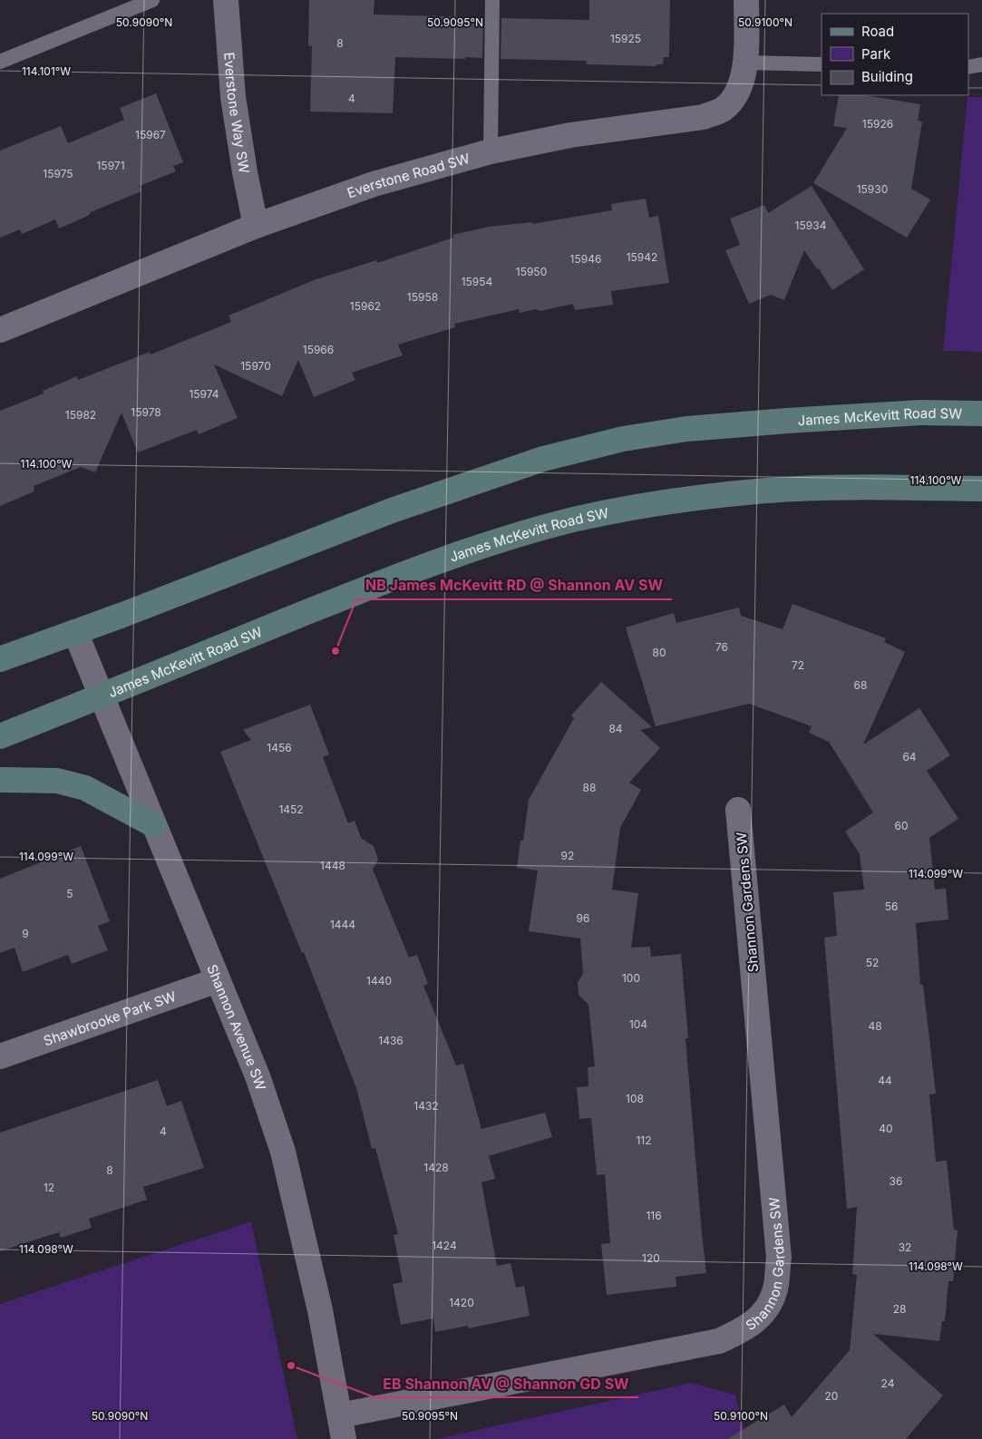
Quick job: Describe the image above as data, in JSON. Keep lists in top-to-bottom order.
{
  "streets": {
    "main road": ["James McKevitt Road SW"],
    "street": [
      "Everstone Way SW",
      "Everstone Road SW",
      "Shannon Gardens SW",
      "Shawbrooke Park SW",
      "Shannon Avenue SW"
    ]
  },
  "crossings": [
    ["Everstone Way SW", "Everstone Road SW"],
    ["James McKevitt Road SW", "Shannon Avenue SW"],
    ["Shannon Gardens SW", "Shannon Avenue SW"],
    ["Shawbrooke Park SW", "Shannon Avenue SW"]
  ],
  "places": ["NB James McKevitt RD @ Shannon AV SW", "EB Shannon AV @ Shannon GD SW"],
  "house_numbers": [
    "15925",
    "8",
    "4",
    "15926",
    "15967",
    "15971",
    "15975",
    "15930",
    "15934",
    "15942",
    "15946",
    "15950",
    "15954",
    "15958",
    "15962",
    "15966",
    "15970",
    "15974",
    "15978",
    "15982",
    "76",
    "80",
    "72",
    "68",
    "84",
    "1456",
    "64",
    "88",
    "1452",
    "60",
    "92",
    "1448",
    "5",
    "56",
    "96",
    "1444",
    "9",
    "52",
    "100",
    "1440",
    "104",
    "48",
    "1436",
    "44",
    "108",
    "1432",
    "40",
    "4",
    "112",
    "1428",
    "8",
    "36",
    "12",
    "116",
    "1424",
    "32",
    "120",
    "1420",
    "28",
    "24",
    "20"
  ],
  "legend": ["Road", "Park", "Building"],
  "coordinates": [
    "50.9090°N",
    "50.9095°N",
    "50.9100°N",
    "114.101°W",
    "114.100°W",
    "114.099°W",
    "114.098°W"
  ]
}
